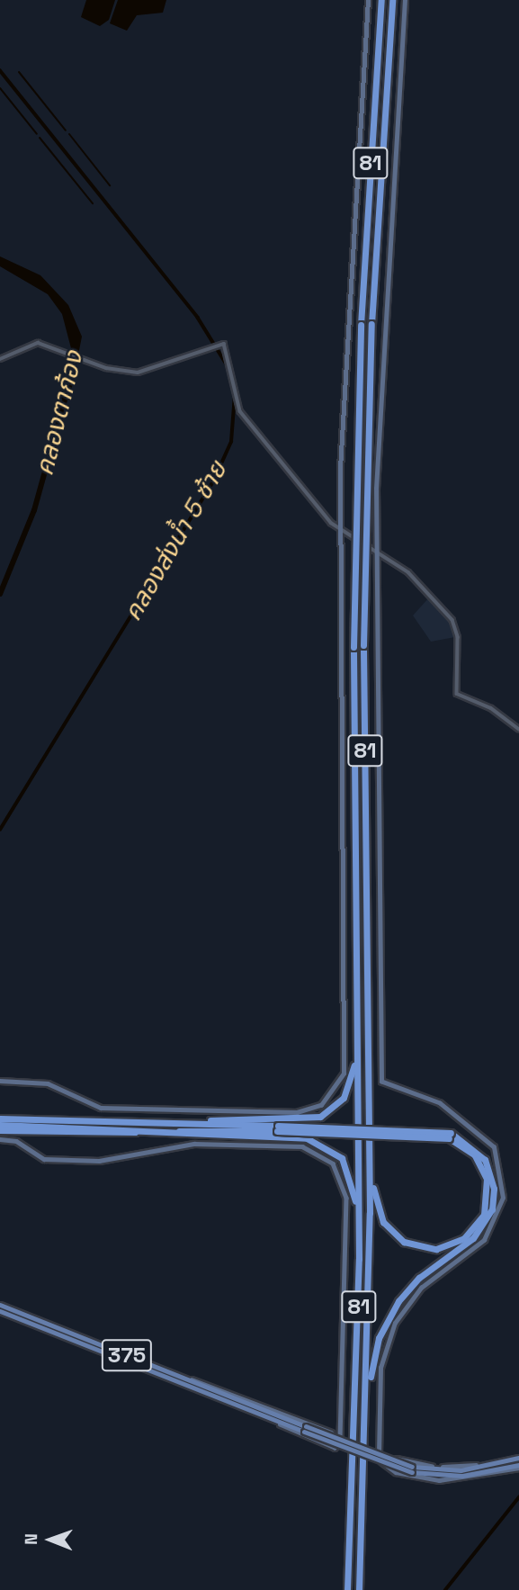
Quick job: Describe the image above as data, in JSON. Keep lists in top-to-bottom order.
{
  "streets": {
    "highway": ["81"],
    "main road": ["375"]
  },
  "water": ["คลองตาก้อง", "คลองส่งน้ำ 5 ซ้าย"],
  "north": "left"
}
